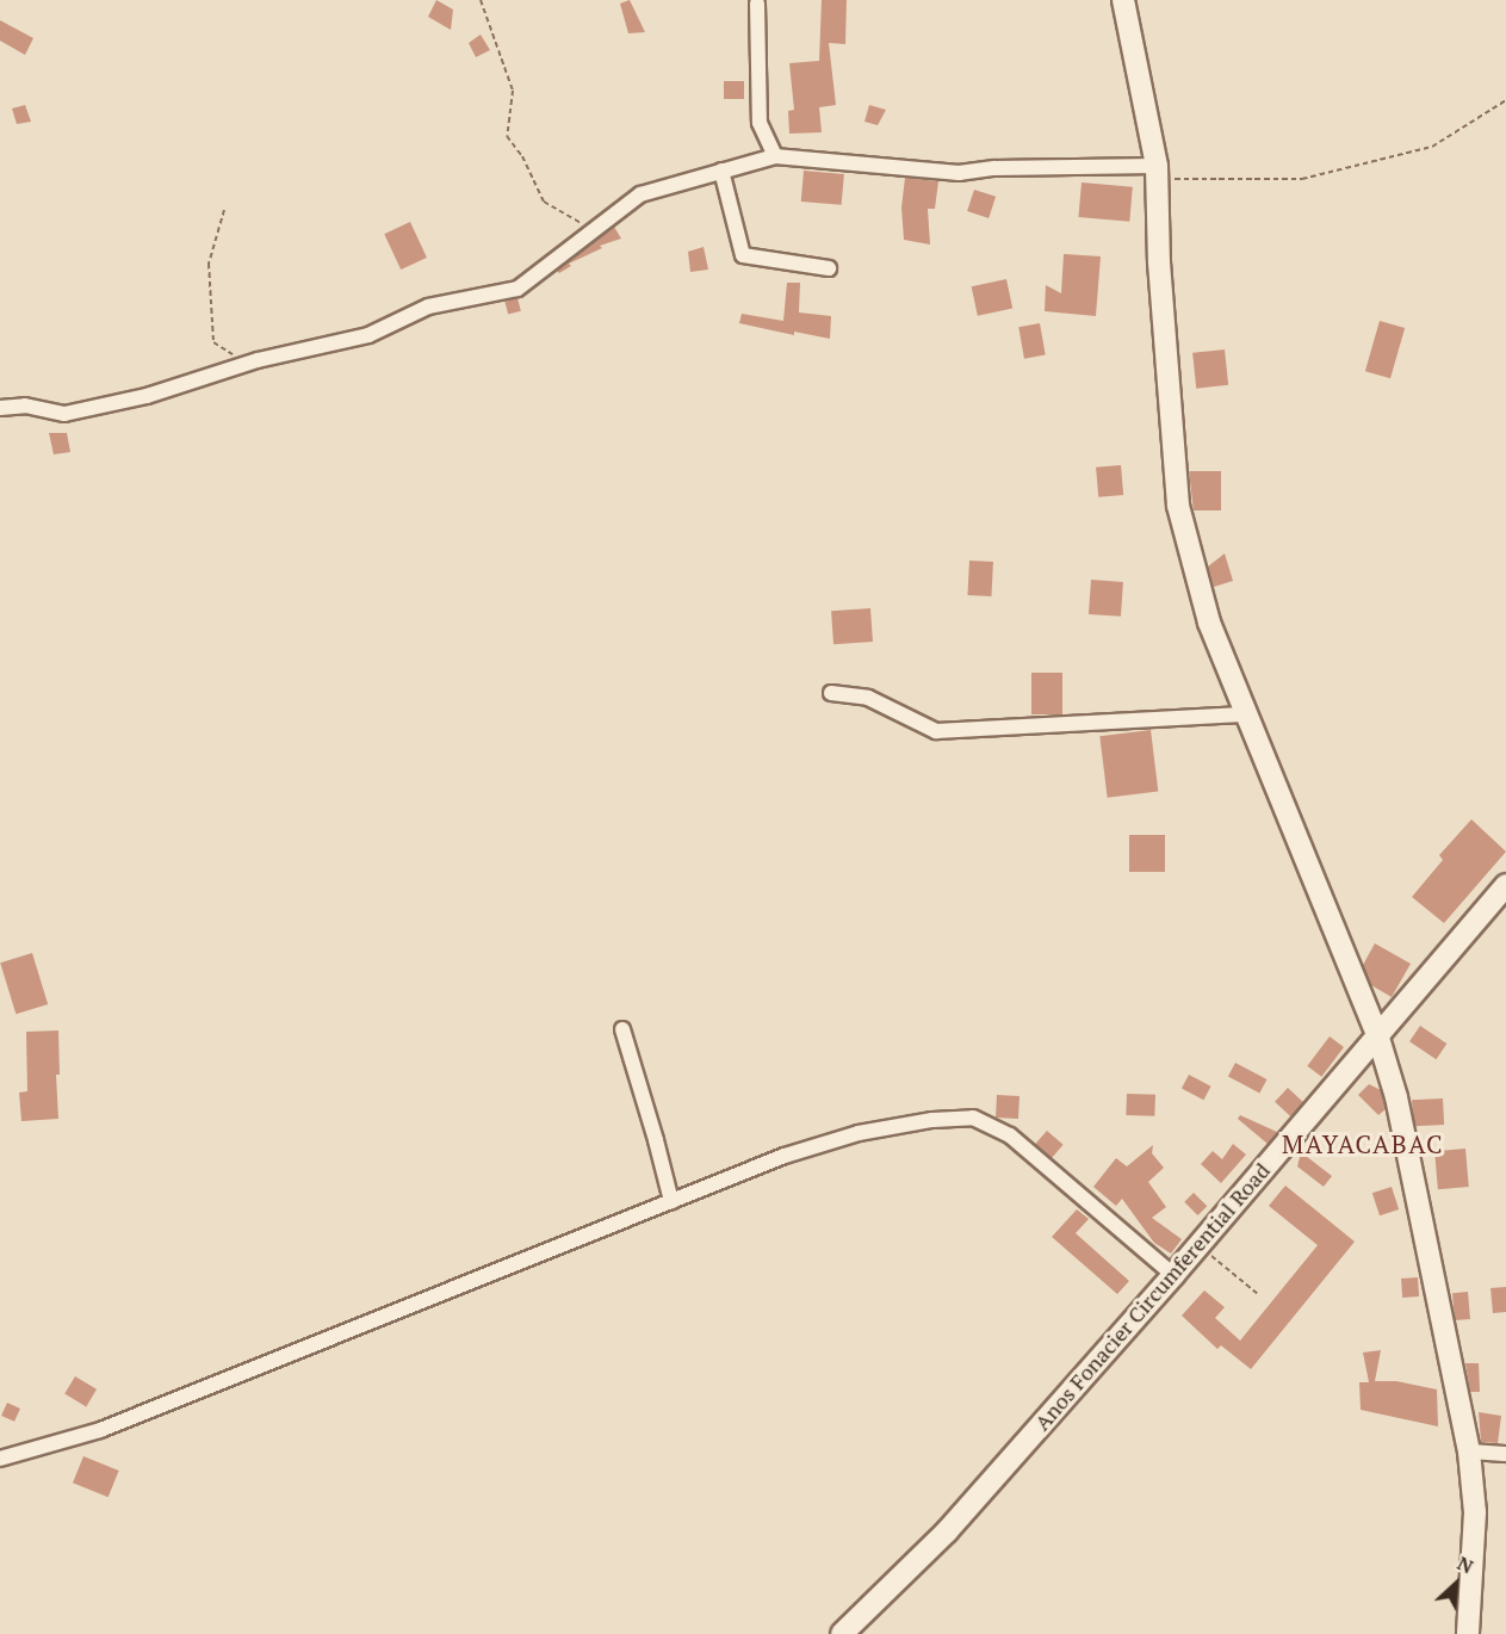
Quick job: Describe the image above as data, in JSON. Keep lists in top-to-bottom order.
{
  "streets": {
    "street": ["Anos Fonacier Circumferential Road"]
  },
  "districts": ["MAYACABAC"],
  "north": "top right"
}
